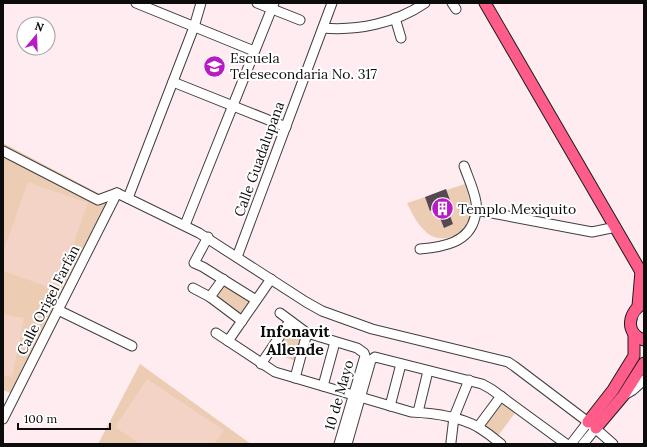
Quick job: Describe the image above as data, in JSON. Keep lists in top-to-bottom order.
{
  "streets": {
    "street": ["Calle Guadalupana", "Calle Origel Farfán", "10 de Mayo"]
  },
  "districts": ["Infonavit Allende"],
  "places": {
    "school or university": ["Escuela Telesecondaria No. 317"],
    "building": ["Templo Mexiquito"]
  },
  "scale_bar": "100 m",
  "north": "top"
}
